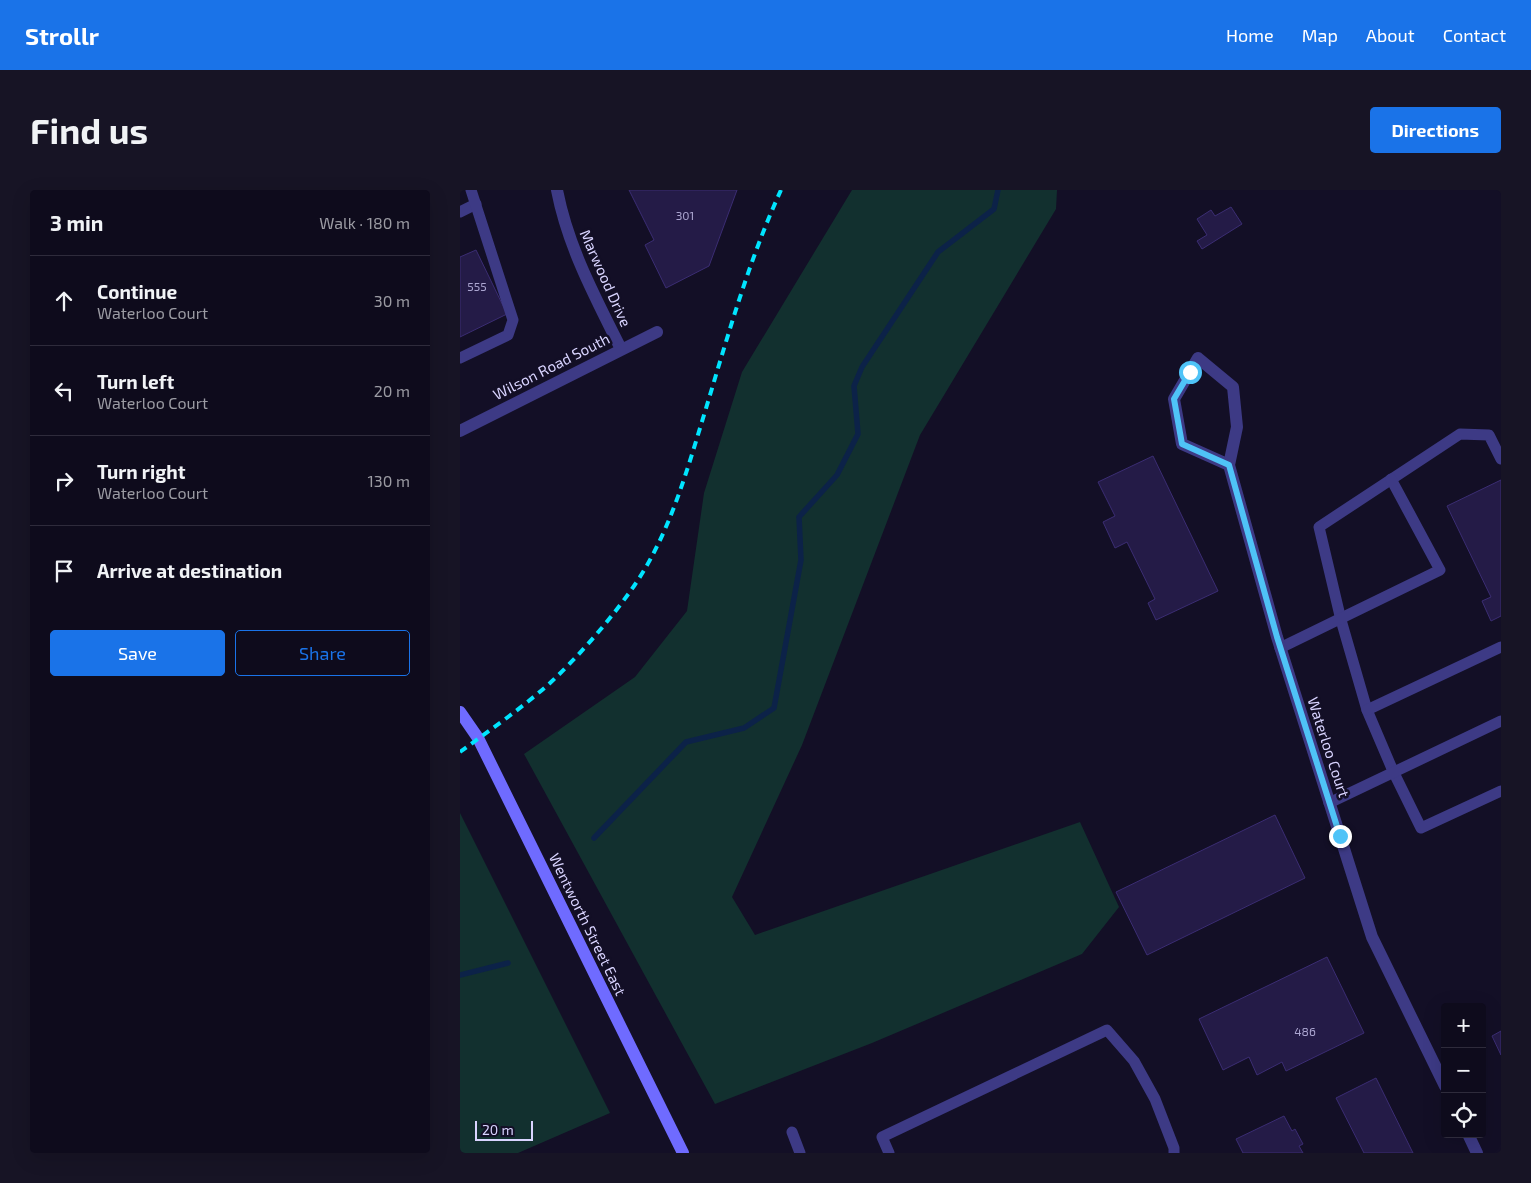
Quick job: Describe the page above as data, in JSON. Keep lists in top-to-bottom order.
{
  "streets": {
    "main road": ["Wentworth Street East"],
    "street": ["Marwood Drive", "Wilson Road South", "Waterloo Court"]
  },
  "crossings": [
    ["Marwood Drive", "Wilson Road South"]
  ],
  "house_numbers": ["301", "555", "486"],
  "scale_bar": "20 m",
  "page": {
    "header": "Strollr",
    "nav": [
      "Home",
      "Map",
      "About",
      "Contact"
    ],
    "buttons": [
      "Directions",
      ["Save", "Share"]
    ],
    "title": "Find us",
    "heading": ["3 min", "Walk · 180 m"],
    "list": [
      ["Continue", "Waterloo Court", "30 m"],
      ["Turn left", "Waterloo Court", "20 m"],
      ["Turn right", "Waterloo Court", "130 m"],
      "Arrive at destination"
    ],
    "map_buttons": ["+", "−"],
    "scale": "20 m"
  }
}
